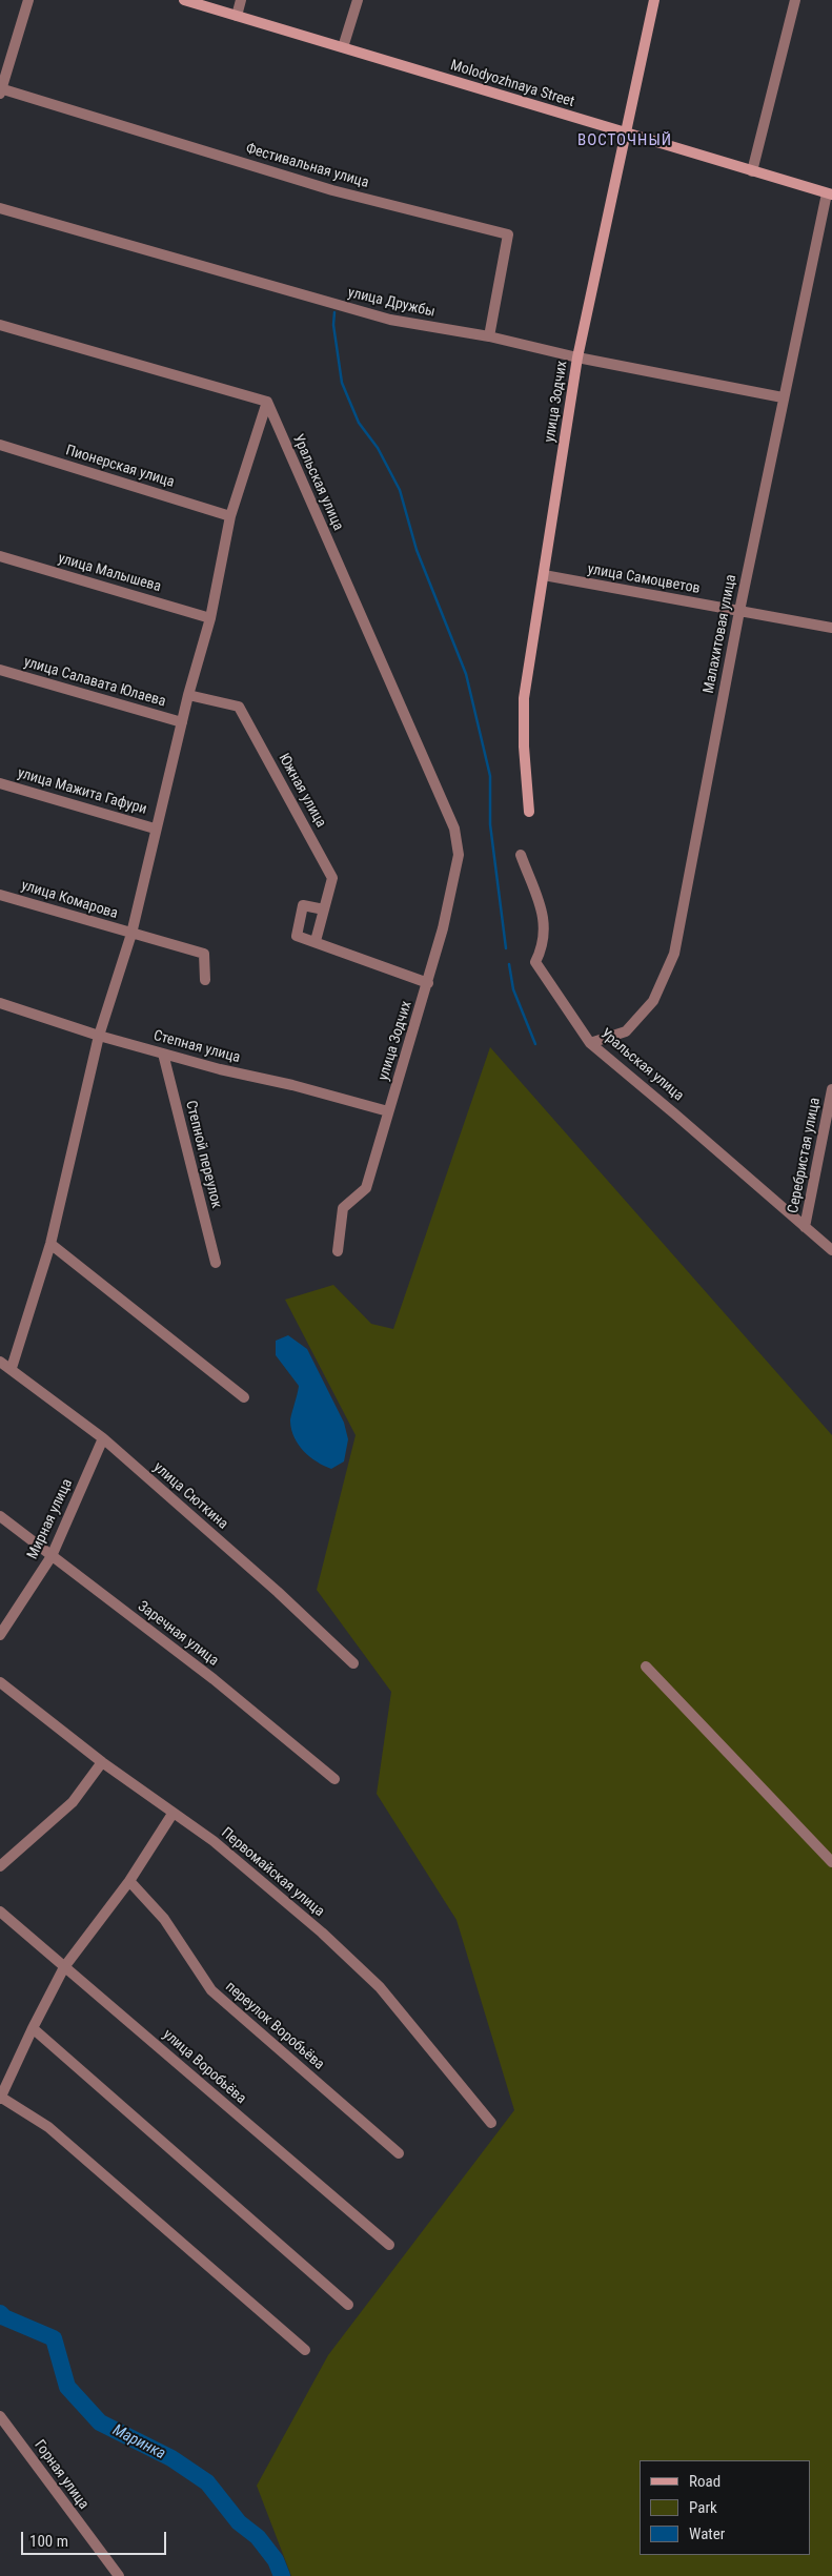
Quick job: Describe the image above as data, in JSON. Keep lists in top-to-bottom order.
{
  "streets": {
    "street": [
      "Molodyozhnaya Street",
      "Фестивальная улица",
      "улица Дружбы",
      "улица Зодчих",
      "Пионерская улица",
      "Уральская улица",
      "улица Малышева",
      "улица Самоцветов",
      "Малахитовая улица",
      "улица Салавата Юлаева",
      "Южная улица",
      "улица Мажита Гафури",
      "улица Комарова",
      "Степная улица",
      "Степной переулок",
      "Серебристая улица",
      "улица Сюткина",
      "Мирная улица",
      "Заречная улица",
      "Первомайская улица",
      "переулок Воробьёва",
      "улица Воробьёва",
      "Горная улица"
    ]
  },
  "crossings": [
    ["Molodyozhnaya Street", "улица Зодчих"],
    ["Molodyozhnaya Street", "Малахитовая улица"],
    ["Фестивальная улица", "улица Дружбы"],
    ["улица Дружбы", "улица Зодчих"],
    ["улица Дружбы", "Малахитовая улица"],
    ["улица Зодчих", "Уральская улица"],
    ["улица Зодчих", "улица Самоцветов"],
    ["улица Зодчих", "Степная улица"],
    ["Уральская улица", "Малахитовая улица"],
    ["Уральская улица", "Серебристая улица"],
    ["улица Самоцветов", "Малахитовая улица"],
    ["Степная улица", "Степной переулок"],
    ["улица Сюткина", "Мирная улица"],
    ["Мирная улица", "Заречная улица"]
  ],
  "districts": ["ВОСТОЧНЫЙ"],
  "water": ["Маринка"],
  "legend": ["Road", "Park", "Water"],
  "scale_bar": "100 m"
}
